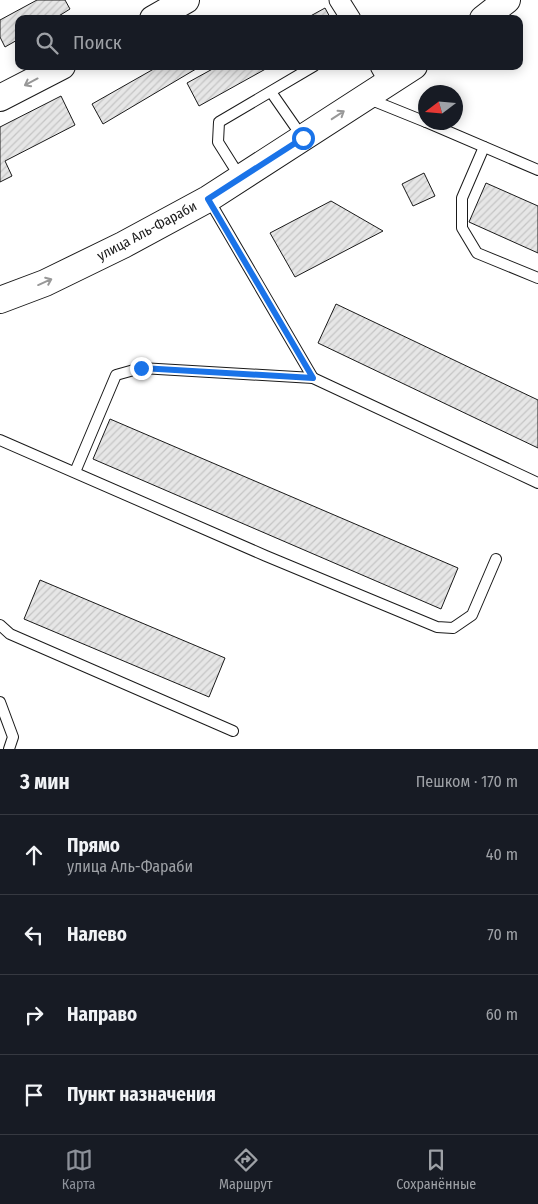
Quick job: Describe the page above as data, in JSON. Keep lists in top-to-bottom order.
{
  "streets": {
    "main road": ["улица Аль-Фараби"]
  },
  "one_way": ["улица Аль-Фараби"],
  "north": "left",
  "page": {
    "search": "Поиск",
    "heading": ["3 мин", "Пешком · 170 m"],
    "list": [
      ["Прямо", "улица Аль-Фараби", "40 m"],
      ["Налево", "70 m"],
      ["Направо", "60 m"],
      "Пункт назначения"
    ],
    "nav": ["Карта", "Маршрут", "Сохранённые"]
  }
}
